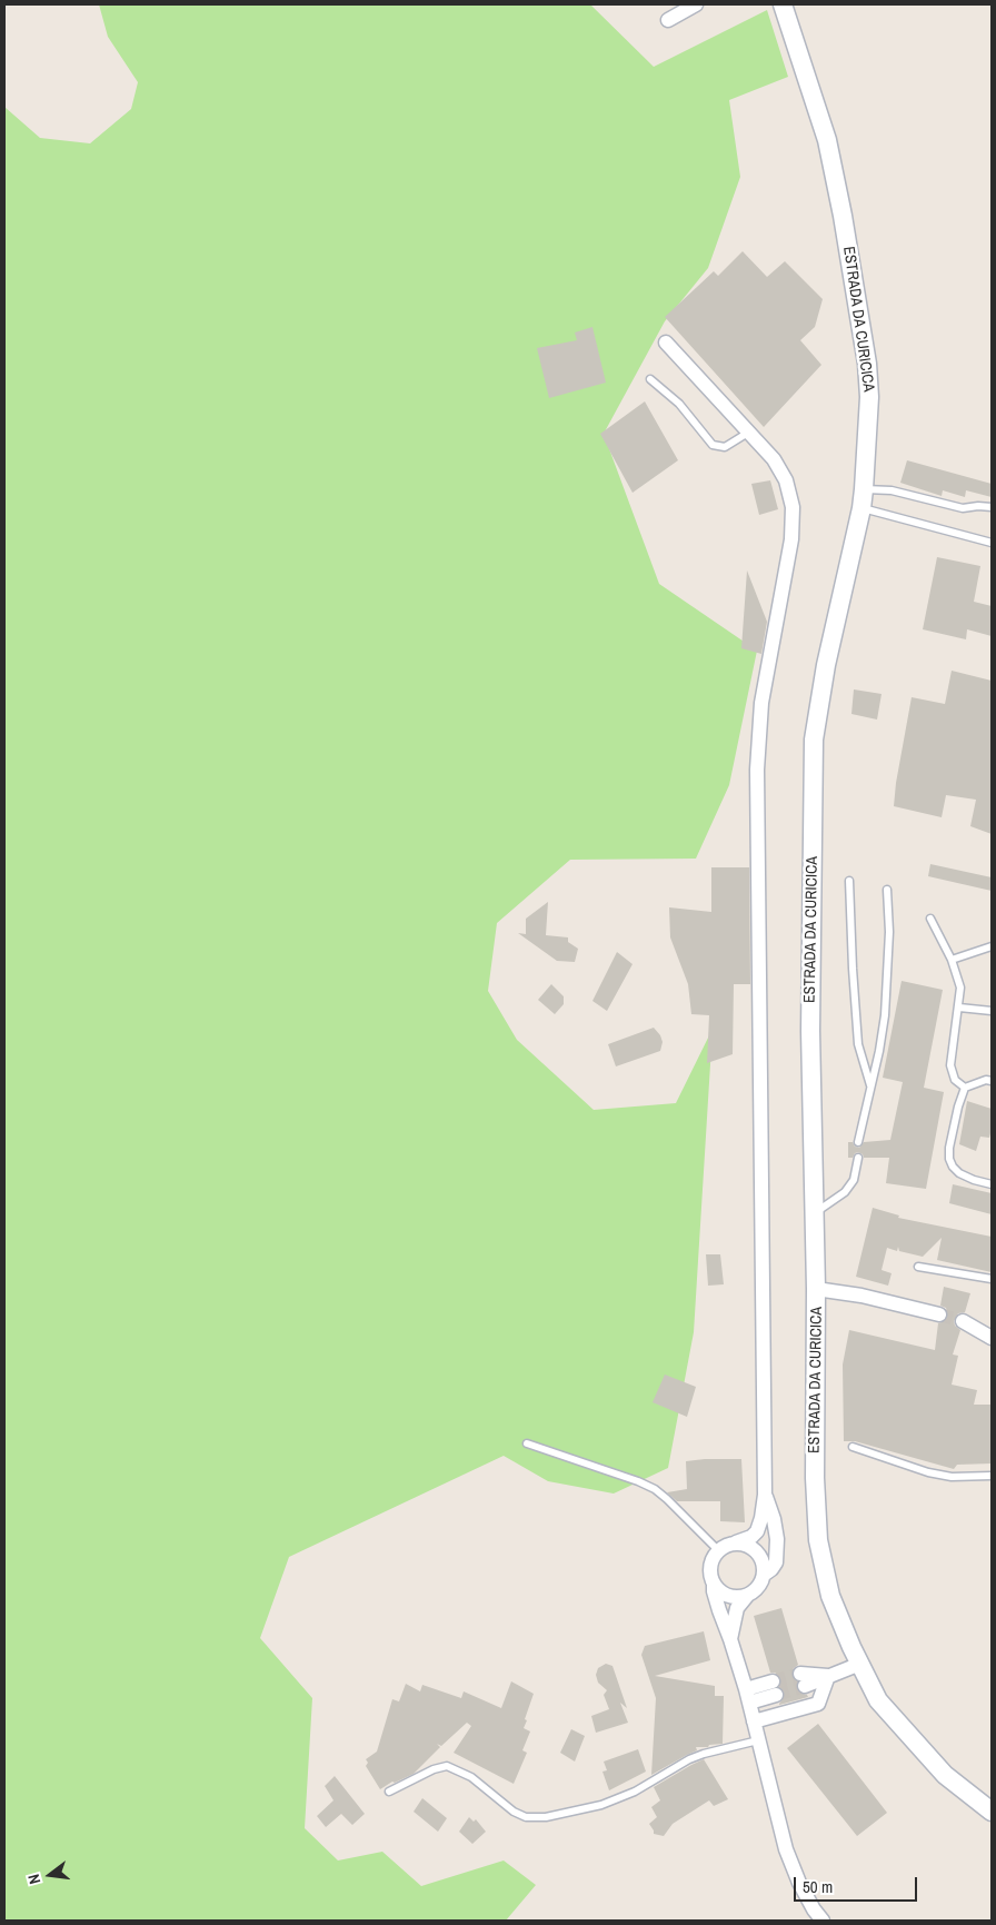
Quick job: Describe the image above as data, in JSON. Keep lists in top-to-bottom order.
{
  "streets": {
    "street": ["ESTRADA DA CURICICA"]
  },
  "scale_bar": "50 m",
  "north": "left"
}
